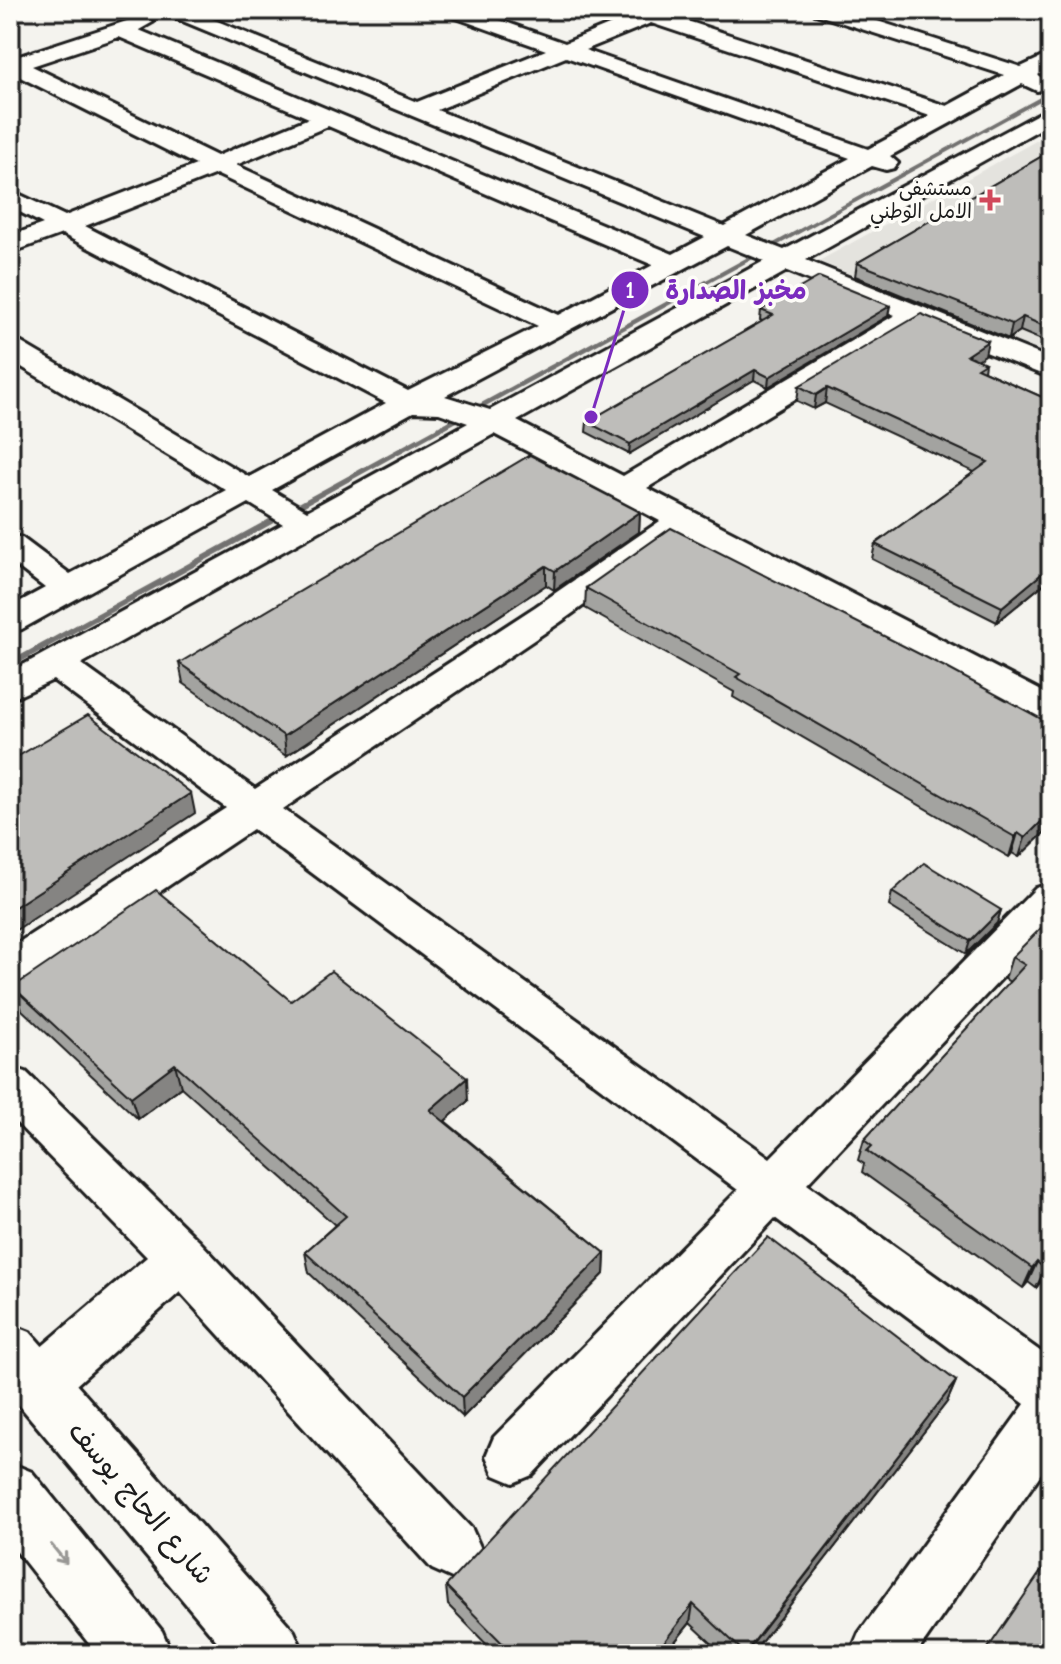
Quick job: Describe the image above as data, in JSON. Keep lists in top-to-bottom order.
{
  "streets": {
    "main road": ["شارع الحاج يوسف"]
  },
  "places": {
    "health": ["مستشفى الامل الوطني"],
    "other": ["مخبز الصدارة"]
  }
}
